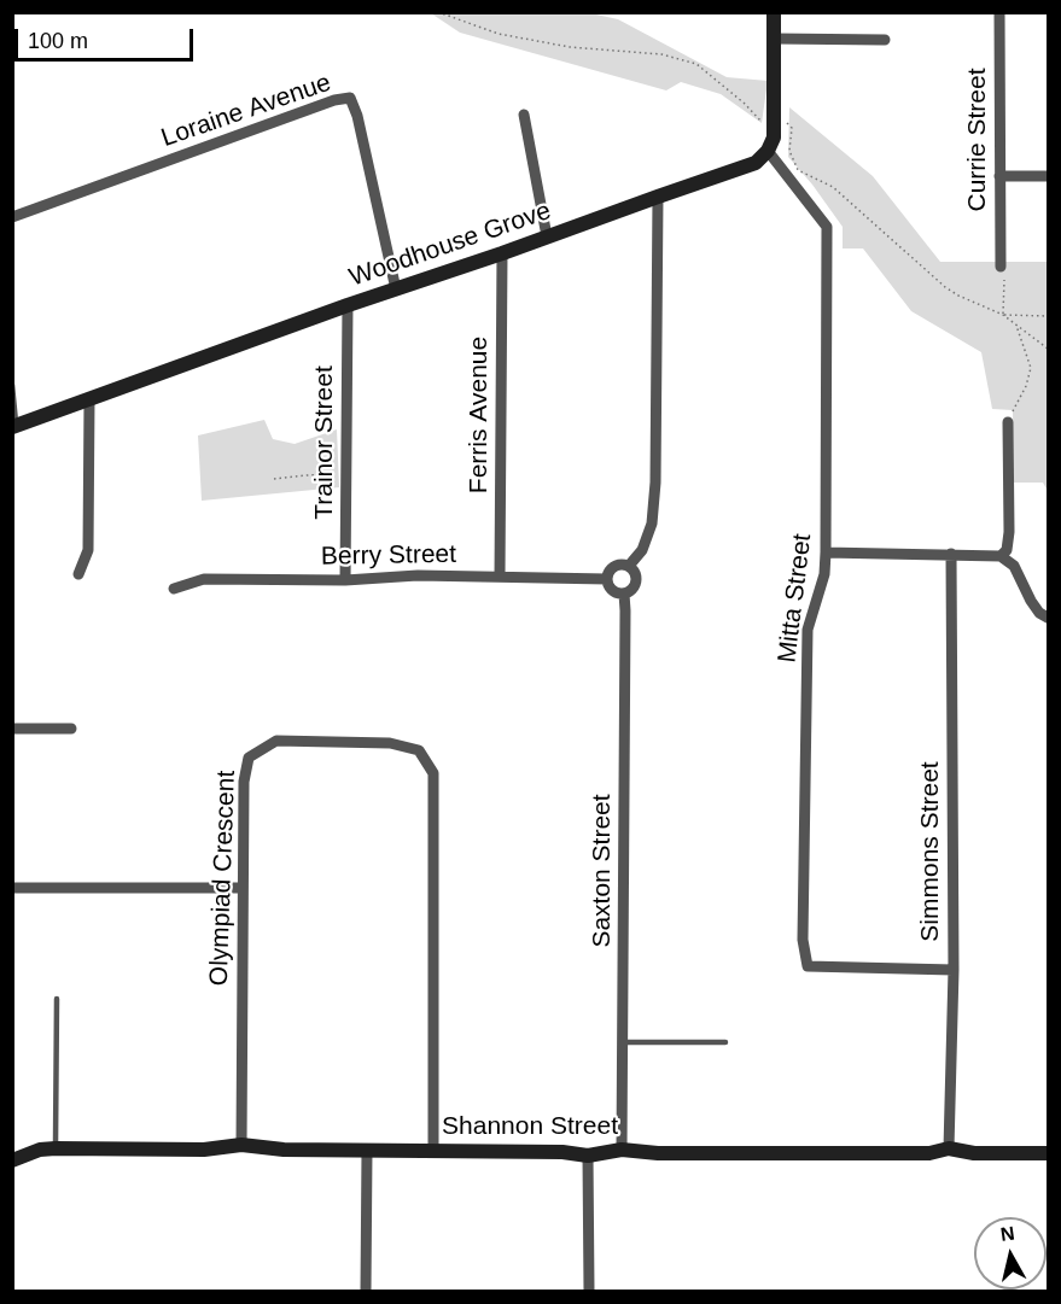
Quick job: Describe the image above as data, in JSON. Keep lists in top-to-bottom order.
{
  "streets": {
    "street": [
      "Loraine Avenue",
      "Currie Street",
      "Woodhouse Grove",
      "Ferris Avenue",
      "Trainor Street",
      "Berry Street",
      "Mitta Street",
      "Simmons Street",
      "Saxton Street",
      "Olympiad Crescent",
      "Shannon Street"
    ]
  },
  "crossings": [
    ["Loraine Avenue", "Woodhouse Grove"],
    ["Woodhouse Grove", "Ferris Avenue"],
    ["Woodhouse Grove", "Trainor Street"],
    ["Woodhouse Grove", "Mitta Street"],
    ["Ferris Avenue", "Berry Street"],
    ["Trainor Street", "Berry Street"],
    ["Berry Street", "Saxton Street"],
    ["Mitta Street", "Simmons Street"],
    ["Simmons Street", "Shannon Street"],
    ["Saxton Street", "Shannon Street"],
    ["Olympiad Crescent", "Shannon Street"]
  ],
  "scale_bar": "100 m",
  "north": "top"
}
